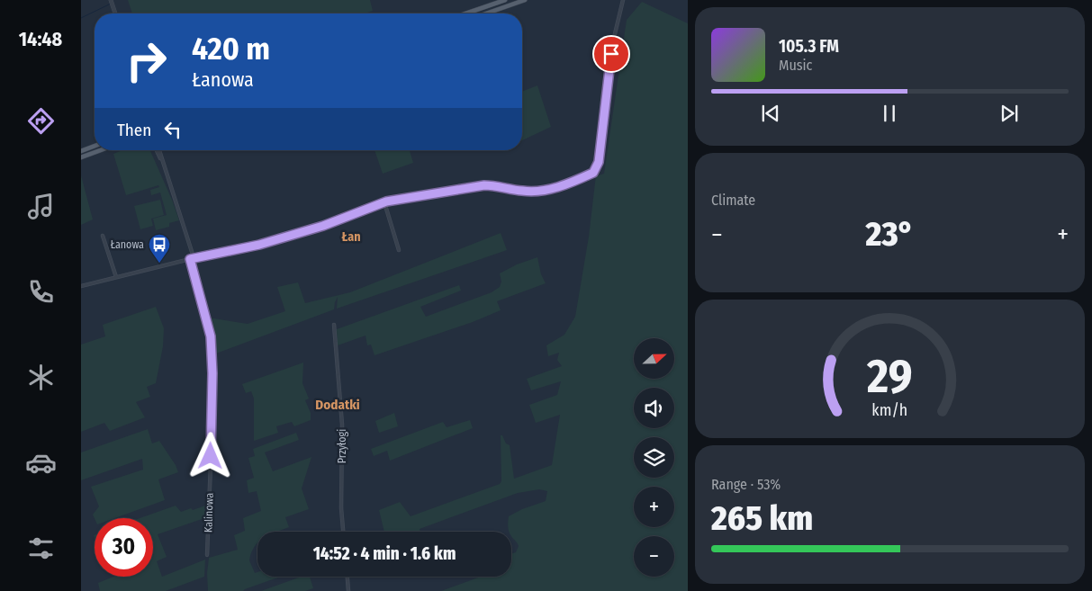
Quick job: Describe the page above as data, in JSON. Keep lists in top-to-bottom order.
{
  "streets": {
    "street": ["Przyłogi", "Kalinowa"]
  },
  "districts": ["Łan", "Dodatki"],
  "places": {
    "bus stop": ["Łanowa"]
  },
  "north": "right",
  "page": {
    "tabs": "14:48",
    "turn": ["420 m", "Łanowa"],
    "song": ["105.3 FM", "Music"],
    "then": "Then",
    "tile": [
      "Climate",
      ["Range · 53%", "265 km"]
    ],
    "heat": ["−", "23°", "+"],
    "map_buttons": ["+", "−"],
    "limit": "30",
    "trip": "14:52 · 4 min · 1.6 km",
    "gauge": ["29", "km/h"]
  }
}
